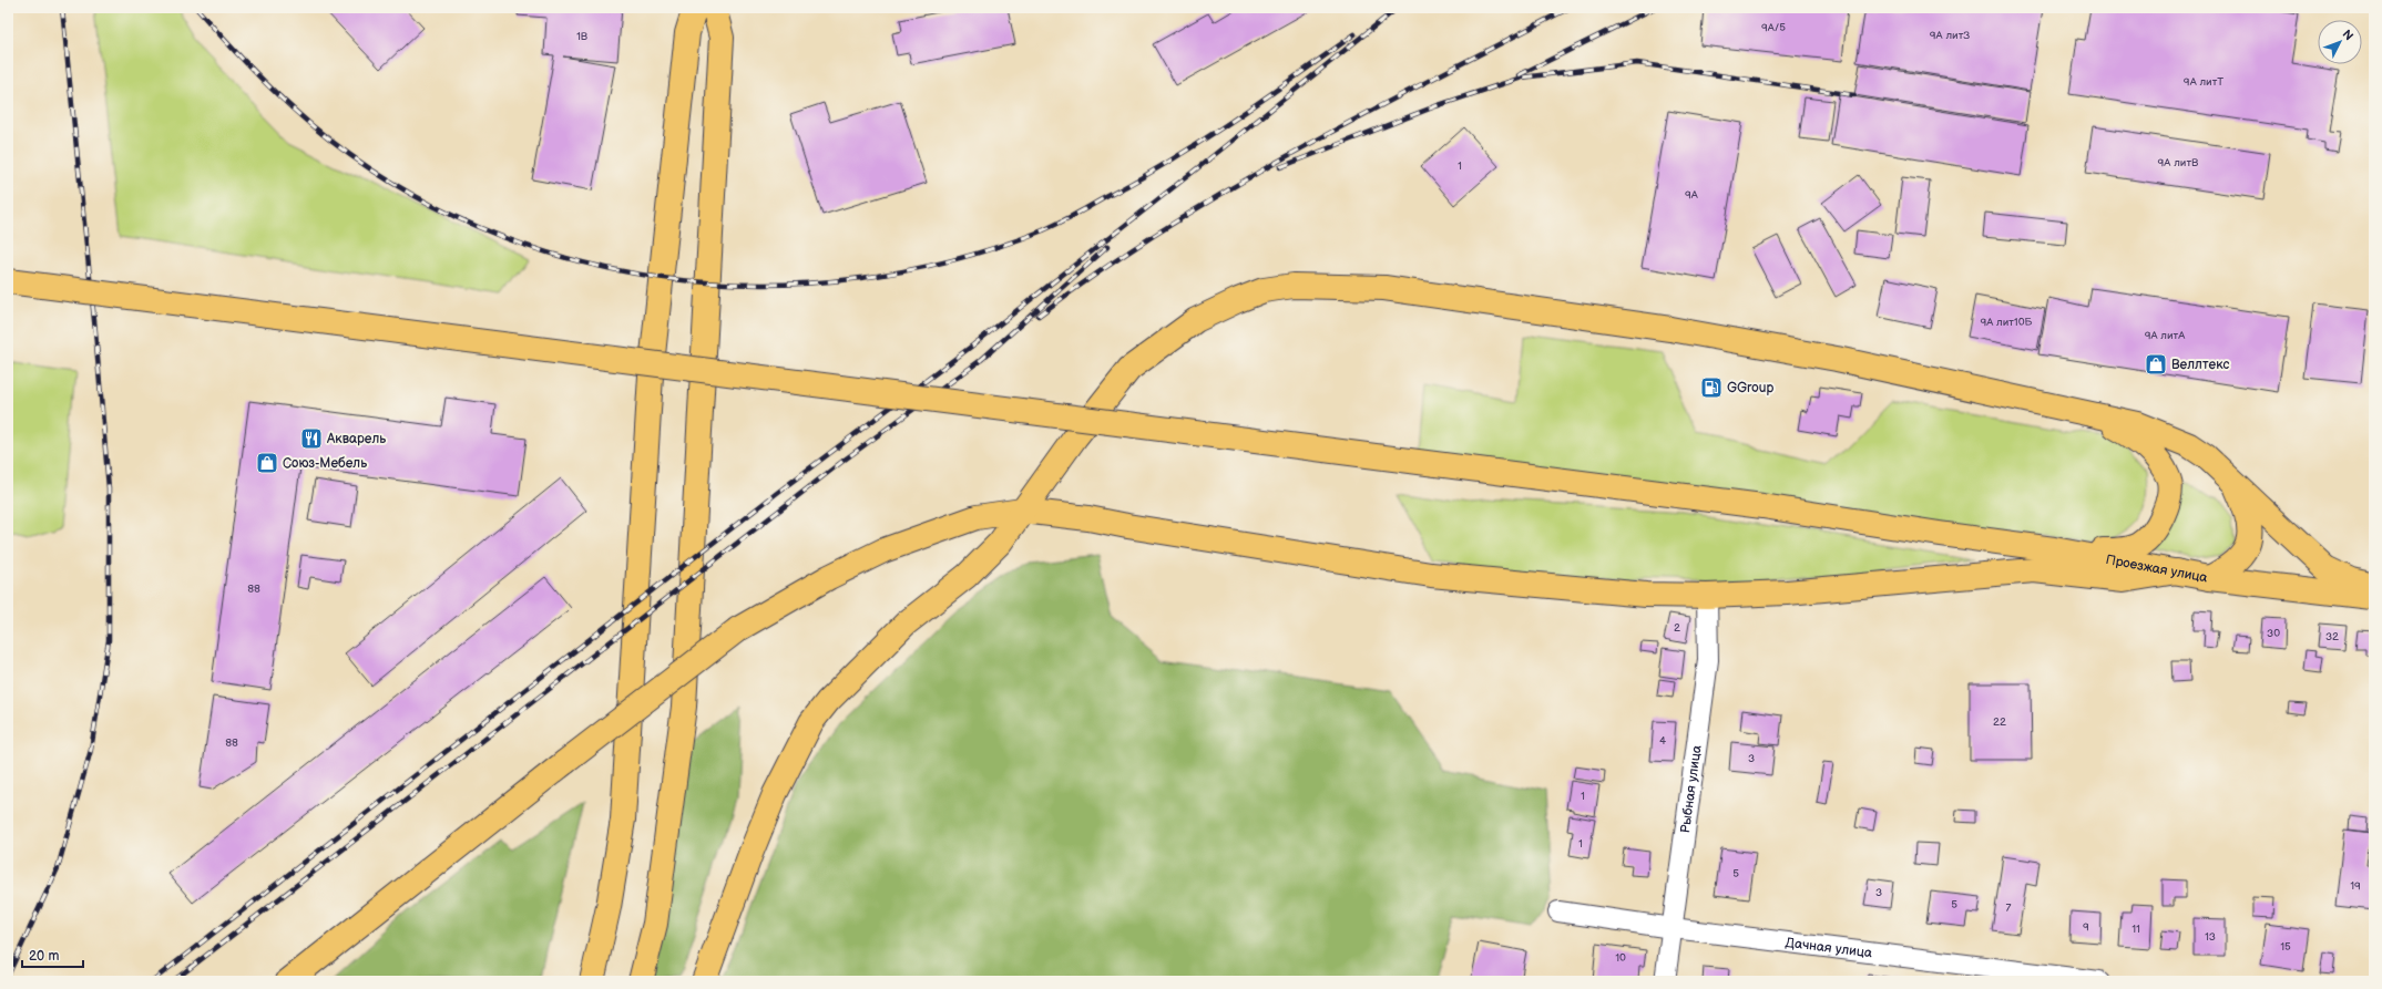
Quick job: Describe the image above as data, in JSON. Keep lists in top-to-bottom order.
{
  "streets": {
    "main road": ["Проезжая улица"],
    "street": ["Рыбная улица", "Дачная улица"]
  },
  "crossings": [
    ["Рыбная улица", "Дачная улица"]
  ],
  "places": {
    "shop": ["Веллтекс", "Союз-Мебель"],
    "fuel station": ["GGroup"],
    "restaurant": ["Акварель"]
  },
  "house_numbers": [
    "9А/5",
    "9А литЗ",
    "1В",
    "9А литТ",
    "9А литВ",
    "1",
    "9А",
    "9А лит10Б",
    "9А литА",
    "88",
    "2",
    "30",
    "32",
    "22",
    "4",
    "88",
    "3",
    "1",
    "1",
    "5",
    "19",
    "3",
    "5",
    "7",
    "9",
    "11",
    "13",
    "15",
    "10"
  ],
  "scale_bar": "20 m",
  "north": "top right"
}
